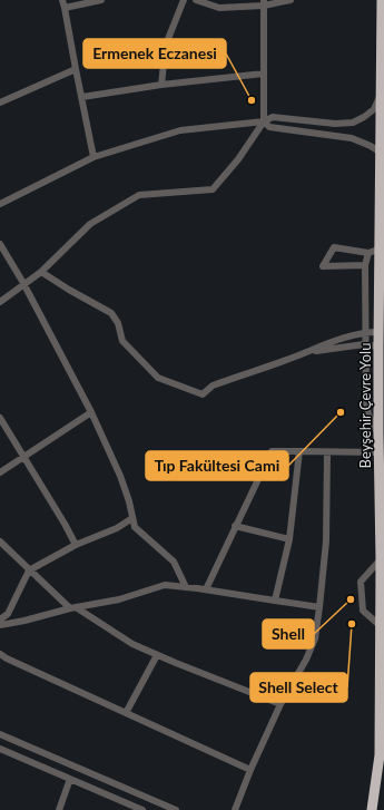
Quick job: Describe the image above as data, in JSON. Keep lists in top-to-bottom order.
{
  "streets": {
    "highway": ["Beyşehir Çevre Yolu"]
  },
  "places": [
    "Ermenek Eczanesi",
    "Tıp Fakültesi Cami",
    "Shell",
    "Shell Select"
  ]
}
